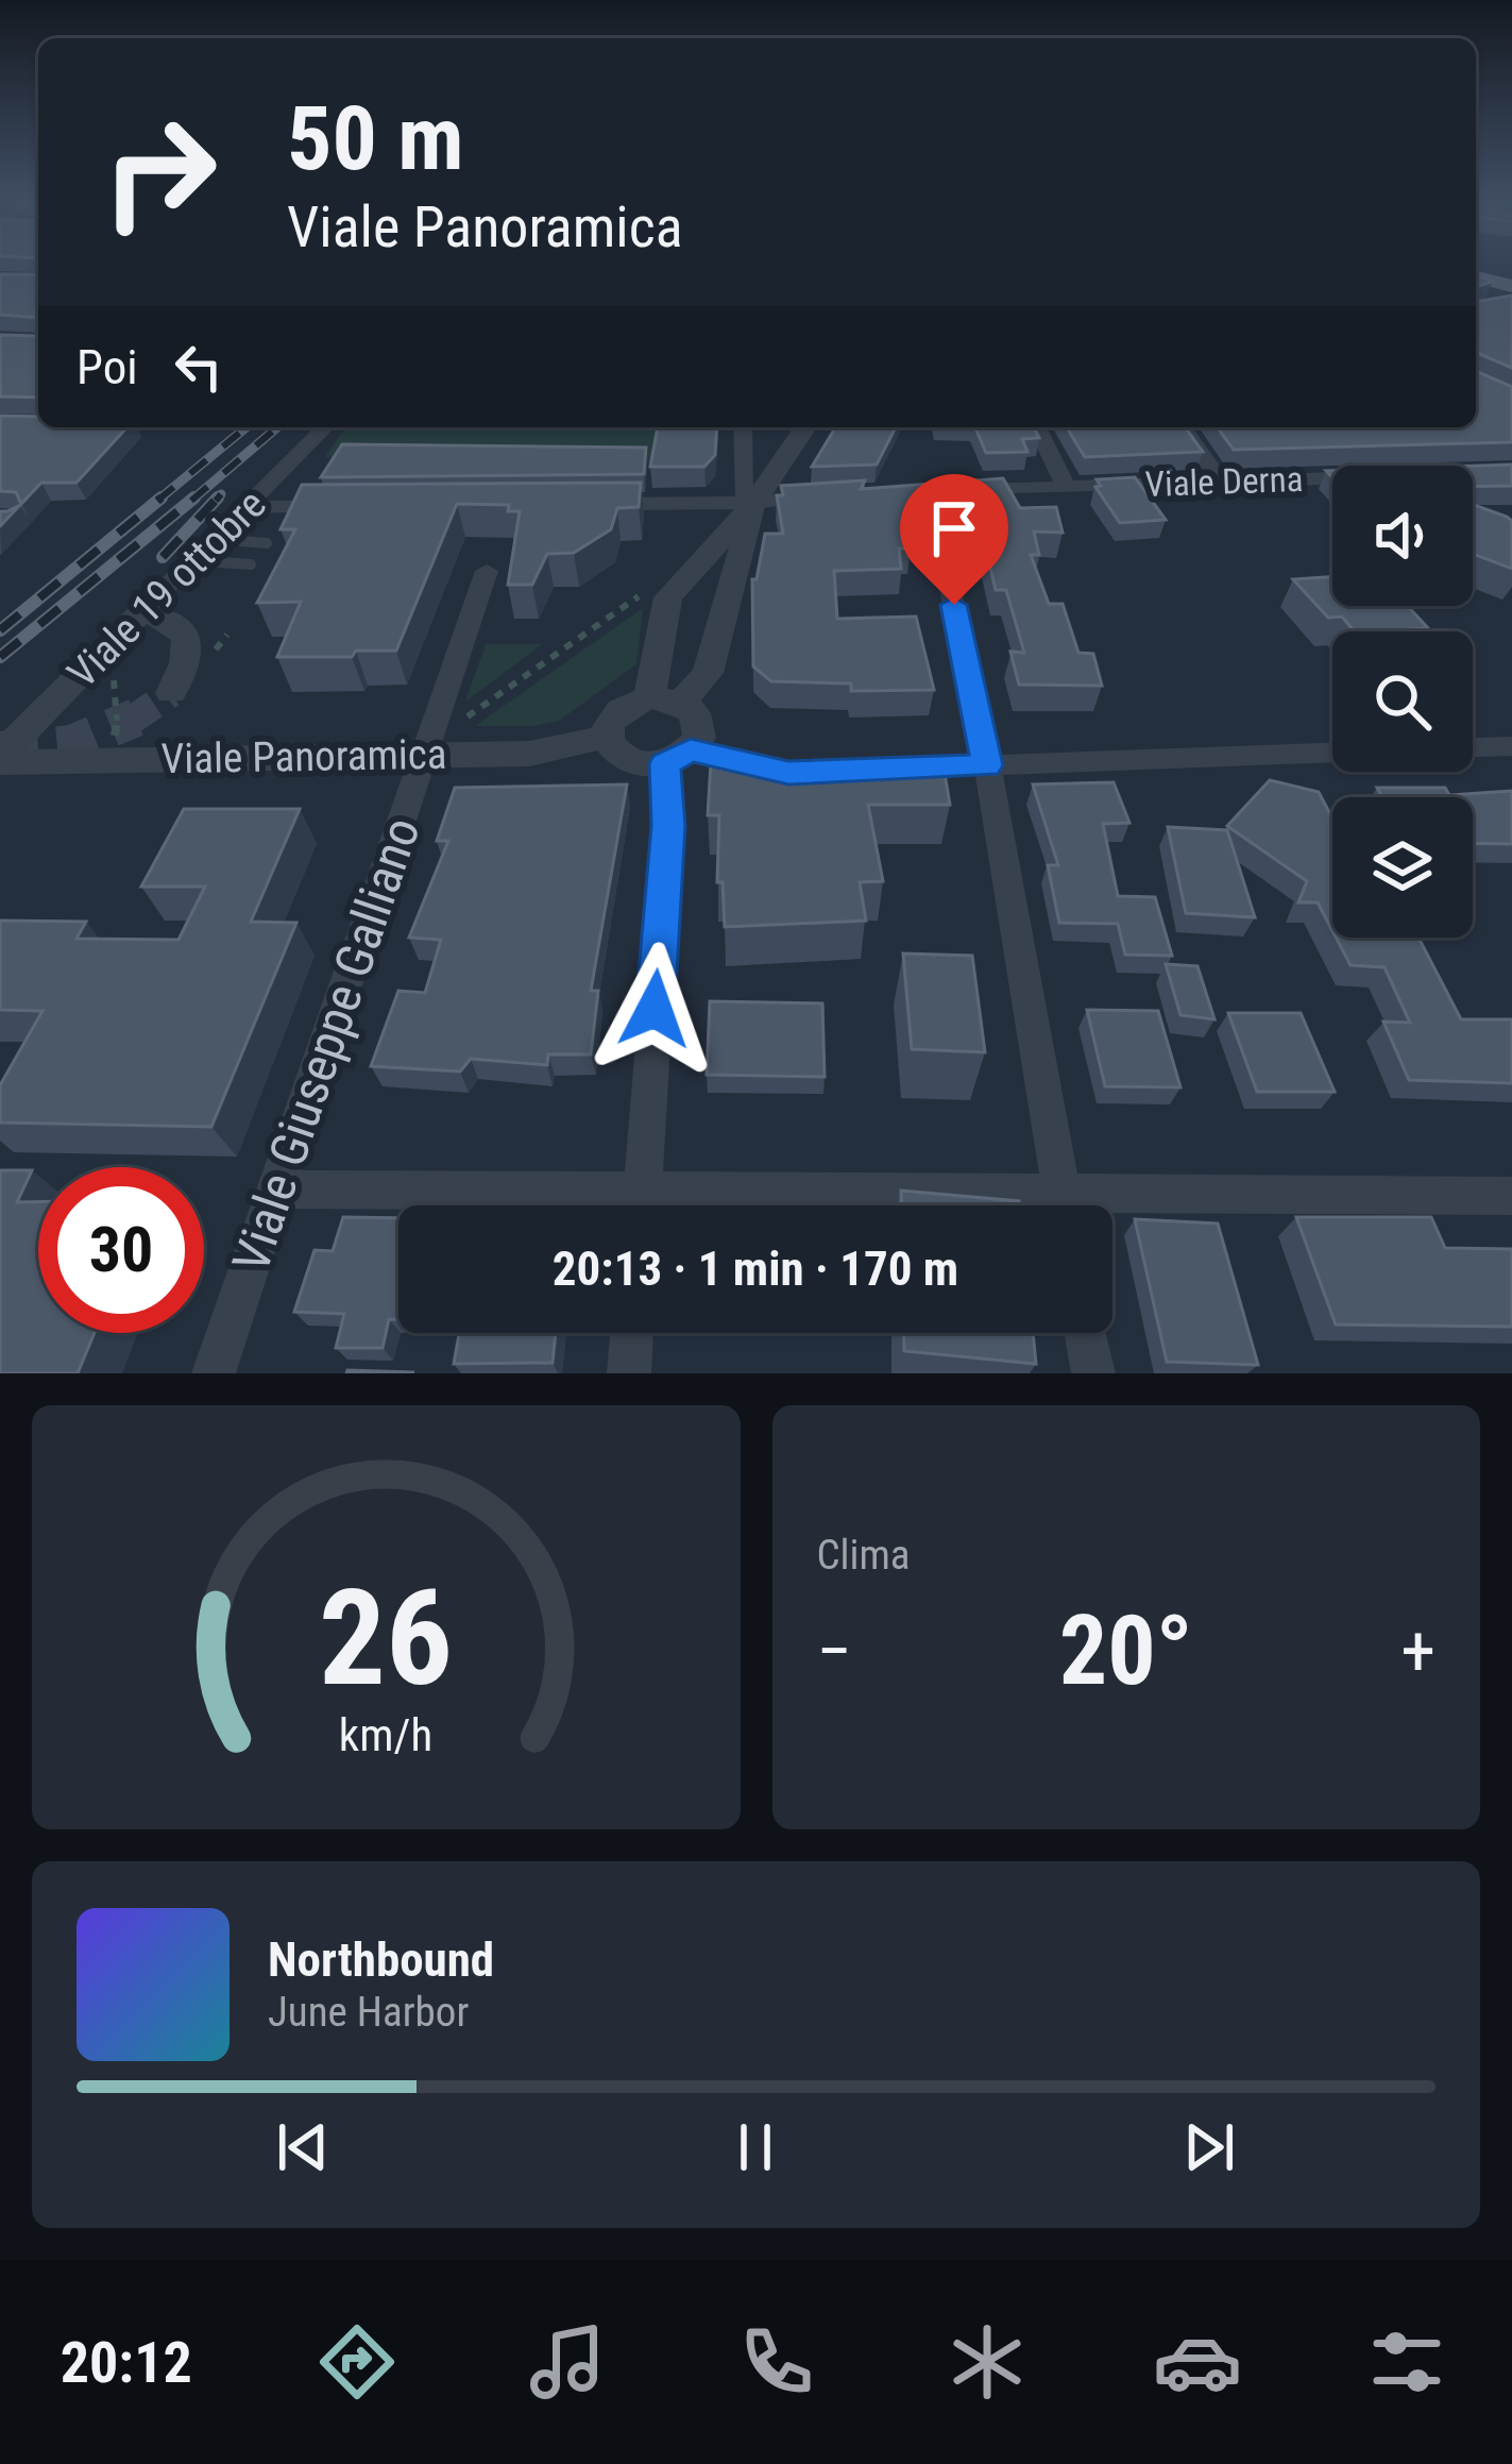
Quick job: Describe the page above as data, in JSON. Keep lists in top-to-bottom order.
{
  "streets": {
    "street": [
      "Viale Derna",
      "Viale 19 ottobre",
      "Viale Panoramica",
      "Viale Giuseppe Galliano"
    ]
  },
  "crossings": [
    ["Viale 19 ottobre", "Viale Panoramica"],
    ["Viale Panoramica", "Viale Giuseppe Galliano"]
  ],
  "page": {
    "turn": ["50 m", "Viale Panoramica"],
    "then": "Poi",
    "limit": "30",
    "trip": "20:13 · 1 min · 170 m",
    "tile": "Clima",
    "heat": ["−", "20°", "+"],
    "song": ["Northbound", "June Harbor"],
    "tabs": "20:12",
    "gauge": ["26", "km/h"]
  }
}
